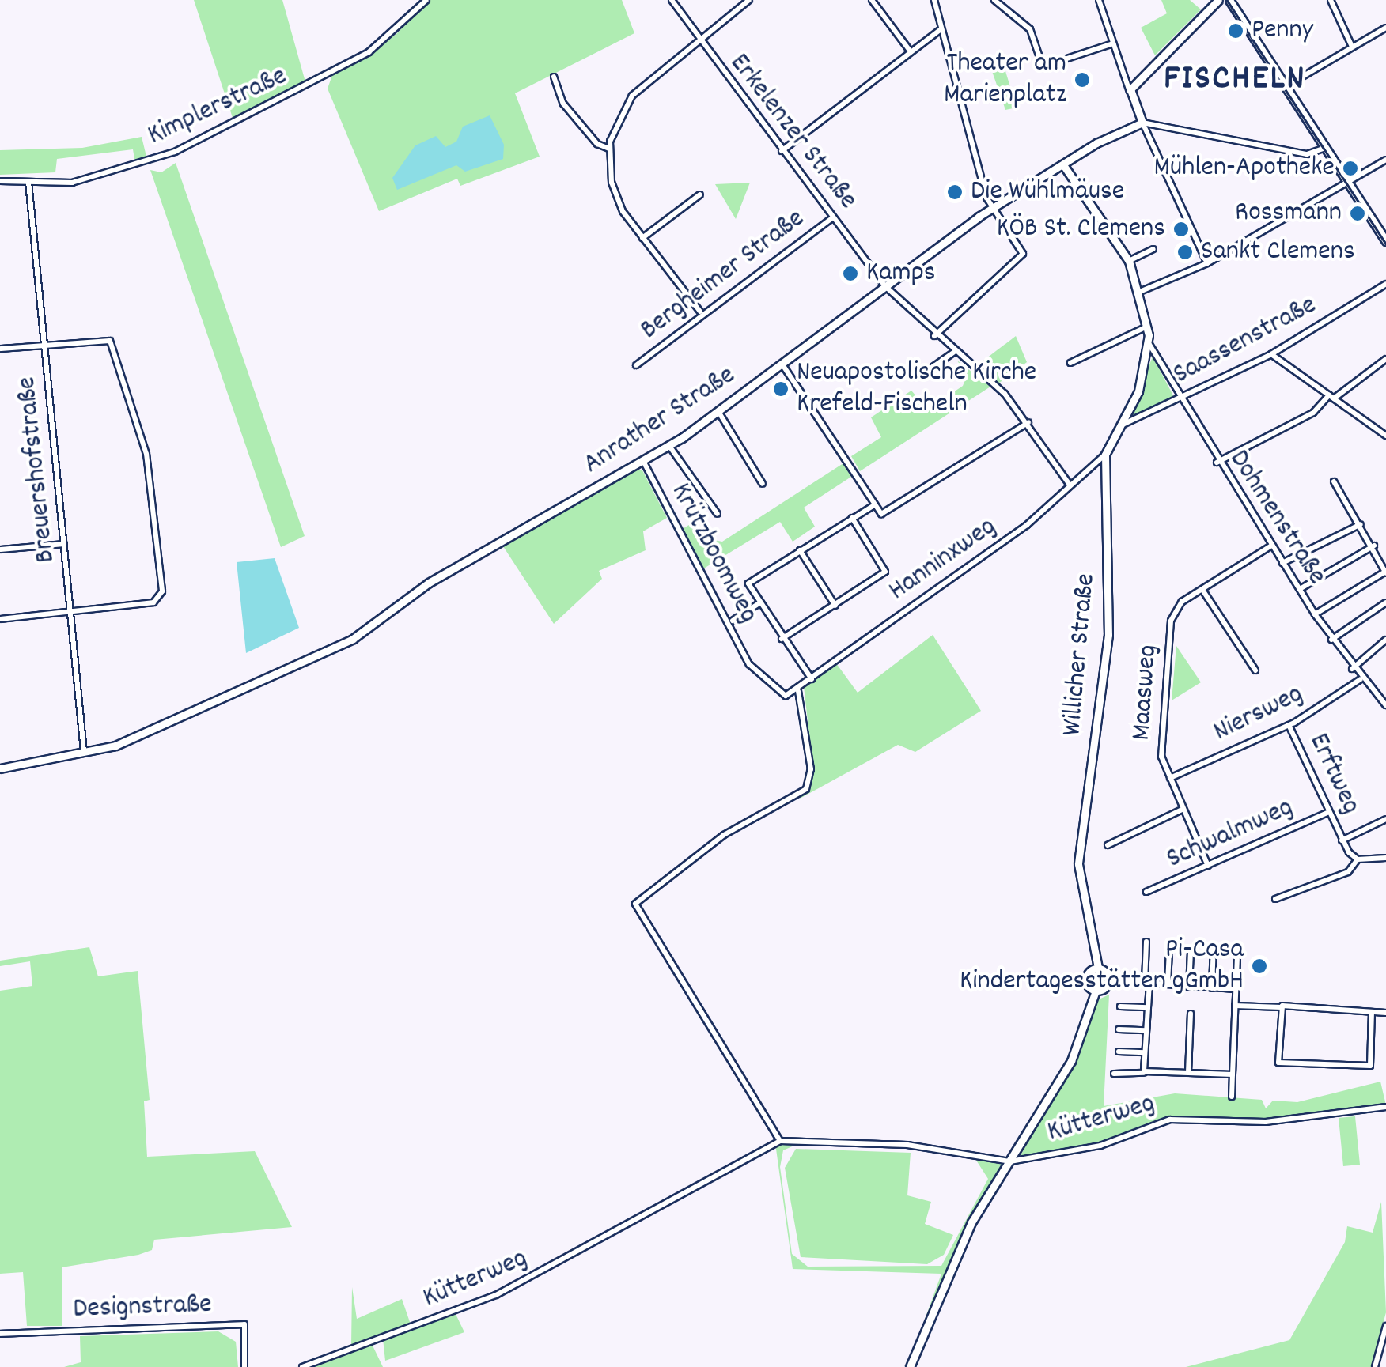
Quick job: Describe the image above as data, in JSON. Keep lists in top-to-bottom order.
{
  "streets": {
    "main road": ["Anrather Straße", "Willicher Straße"],
    "street": [
      "Kimplerstraße",
      "Erkelenzer Straße",
      "Bergheimer Straße",
      "Saassenstraße",
      "Breuershofstraße",
      "Dohmenstraße",
      "Krützboomweg",
      "Hanninxweg",
      "Maasweg",
      "Niersweg",
      "Erftweg",
      "Schwalmweg",
      "Kütterweg",
      "Designstraße"
    ]
  },
  "crossings": [
    ["Kimplerstraße", "Breuershofstraße"],
    ["Erkelenzer Straße", "Bergheimer Straße"],
    ["Erkelenzer Straße", "Anrather Straße"],
    ["Erkelenzer Straße", "Hanninxweg"],
    ["Saassenstraße", "Dohmenstraße"],
    ["Saassenstraße", "Willicher Straße"],
    ["Anrather Straße", "Breuershofstraße"],
    ["Anrather Straße", "Krützboomweg"],
    ["Anrather Straße", "Willicher Straße"],
    ["Dohmenstraße", "Willicher Straße"],
    ["Dohmenstraße", "Maasweg"],
    ["Dohmenstraße", "Niersweg"],
    ["Krützboomweg", "Hanninxweg"],
    ["Hanninxweg", "Willicher Straße"],
    ["Maasweg", "Niersweg"],
    ["Maasweg", "Schwalmweg"],
    ["Niersweg", "Erftweg"],
    ["Erftweg", "Schwalmweg"]
  ],
  "districts": ["FISCHELN"],
  "places": [
    "Penny",
    "Theater am Marienplatz",
    "Mühlen-Apotheke",
    "Die Wühlmäuse",
    "Rossmann",
    "KÖB St. Clemens",
    "Sankt Clemens",
    "Kamps",
    "Neuapostolische Kirche Krefeld-Fischeln",
    "Pi-Casa Kindertagesstätten gGmbH"
  ]
}
